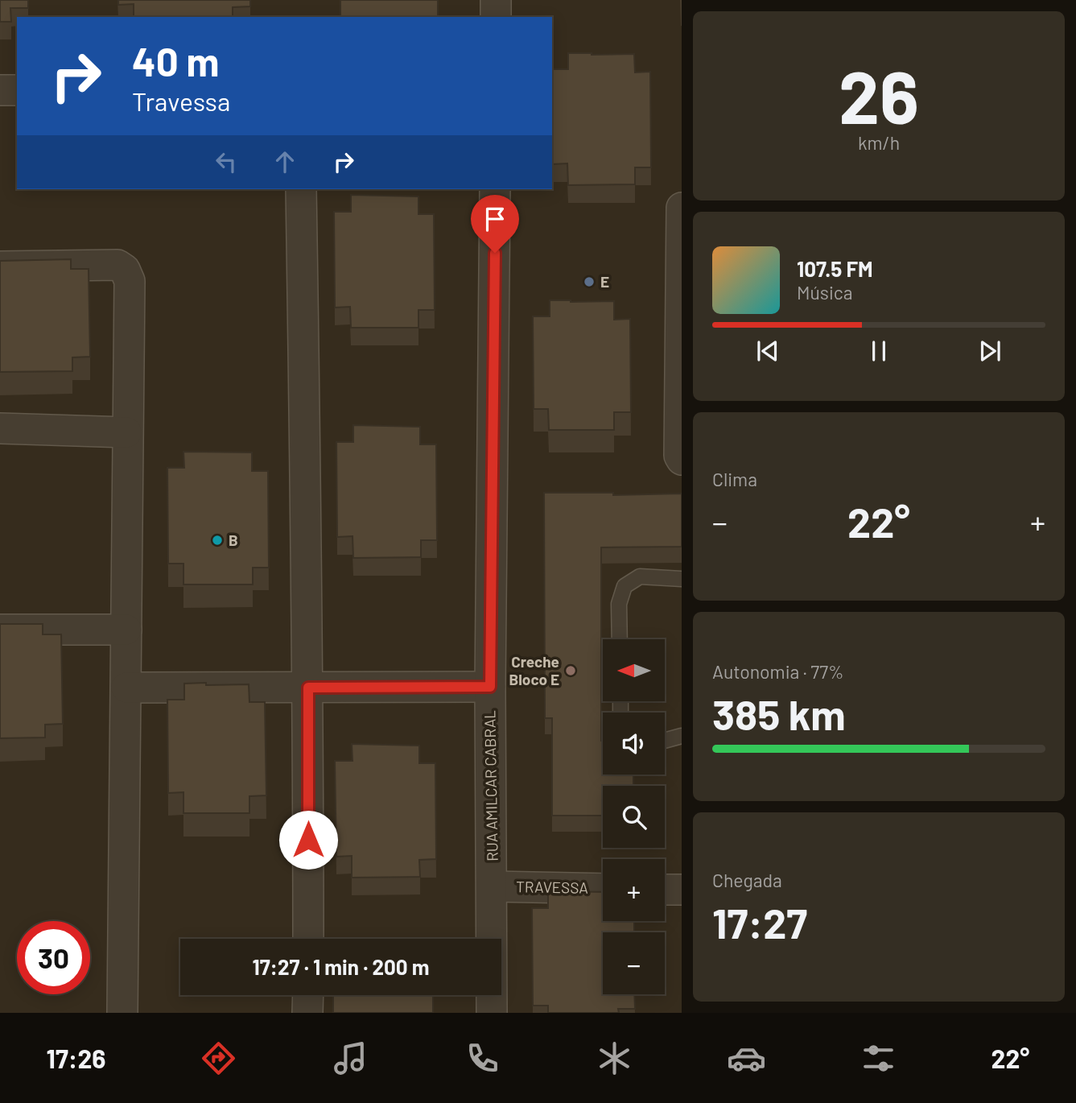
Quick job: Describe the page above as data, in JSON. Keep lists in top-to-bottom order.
{
  "streets": {
    "street": ["RUA AMILCAR CABRAL", "TRAVESSA"]
  },
  "crossings": [
    ["RUA AMILCAR CABRAL", "TRAVESSA"]
  ],
  "places": ["E", "B", "Creche Bloco E"],
  "north": "left",
  "page": {
    "tile": [
      ["26", "km/h"],
      "Clima",
      ["Autonomia · 77%", "385 km"],
      ["Chegada", "17:27"]
    ],
    "turn": ["40 m", "Travessa"],
    "song": ["107.5 FM", "Música"],
    "heat": ["−", "22°", "+"],
    "map_buttons": ["+", "−"],
    "limit": "30",
    "trip": "17:27 · 1 min · 200 m",
    "tabs": ["17:26", "22°"]
  }
}
